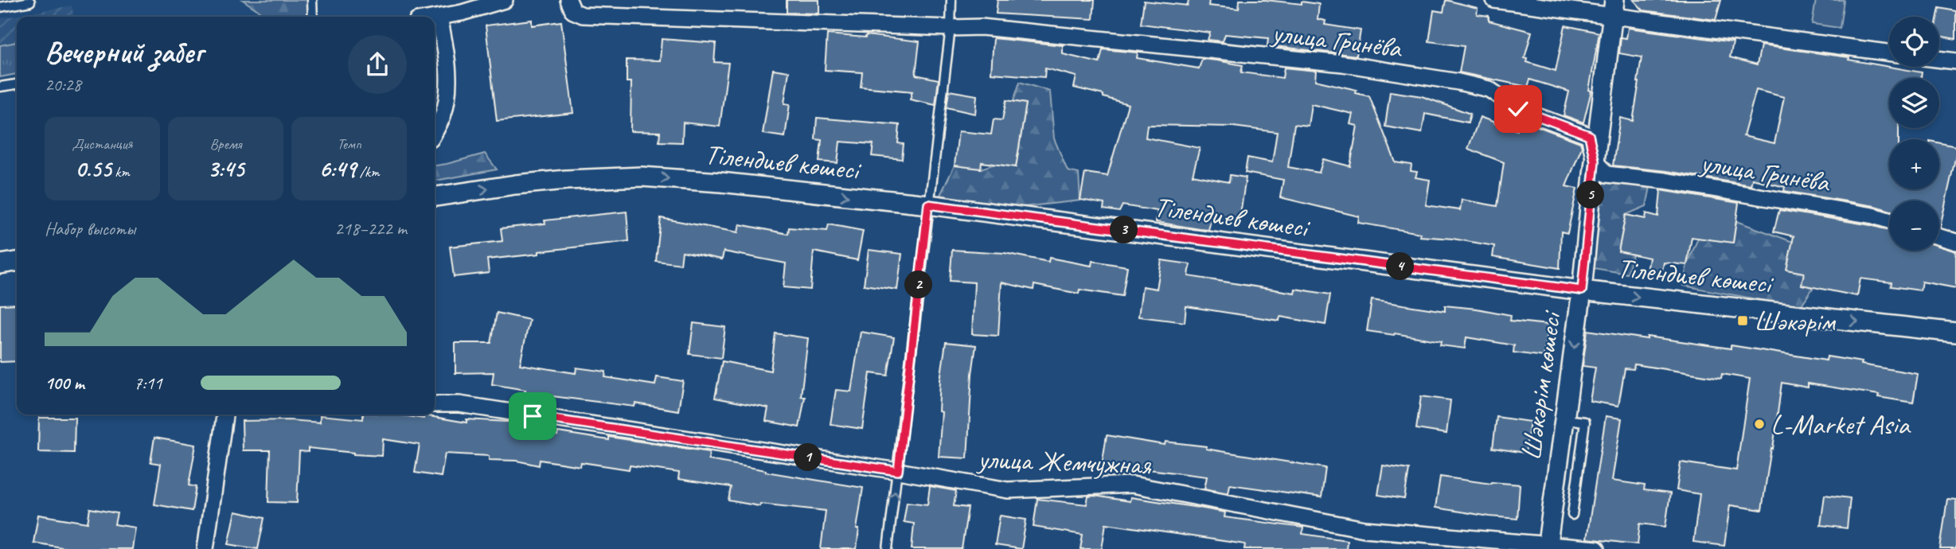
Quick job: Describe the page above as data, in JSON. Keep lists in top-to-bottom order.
{
  "streets": {
    "street": [
      "улица Гринёва",
      "Тілендиев көшесі",
      "Шәкәрім көшесі",
      "улица Жемчужная"
    ]
  },
  "crossings": [
    ["улица Гринёва", "Шәкәрім көшесі"],
    ["Тілендиев көшесі", "Шәкәрім көшесі"],
    ["Шәкәрім көшесі", "улица Жемчужная"]
  ],
  "one_way": ["Тілендиев көшесі"],
  "places": {
    "transit": ["Шәкәрім"],
    "other": ["L-Market Asia"]
  },
  "page": {
    "map_buttons": ["+", "−"],
    "heading": ["Вечерний забег", "20:28"],
    "stats": [
      ["Дистанция", "0.55 km"],
      ["Время", "3:45"],
      ["Темп", "6:49 /km"]
    ],
    "pins": [
      "5",
      "3",
      "4",
      "2",
      "1"
    ],
    "chart": ["Набор высоты", "218–222 m"],
    "list": [
      {
        "name": "100 m",
        "note": "7:11"
      }
    ]
  }
}
